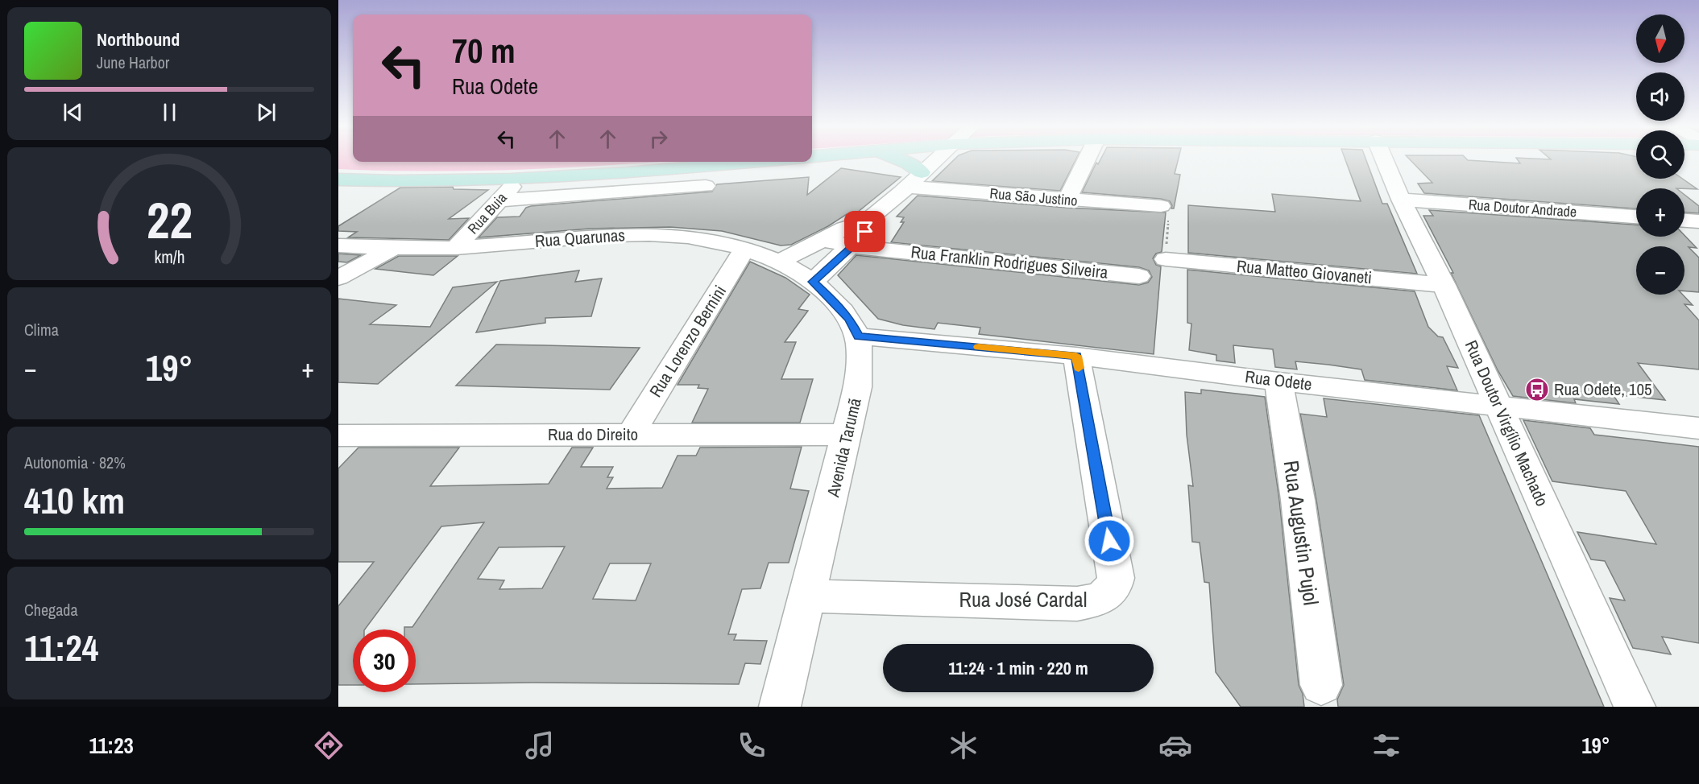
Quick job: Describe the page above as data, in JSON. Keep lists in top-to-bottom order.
{
  "streets": {
    "street": [
      "Rua São Justino",
      "Rua Doutor Andrade",
      "Rua Buia",
      "Rua Quarunas",
      "Rua Franklin Rodrigues Silveira",
      "Rua Matteo Giovaneti",
      "Rua Lorenzo Bernini",
      "Rua Odete",
      "Rua Doutor Virgílio Machado",
      "Rua do Direito",
      "Avenida Tarumã",
      "Rua Augustin Pujol",
      "Rua José Cardal"
    ]
  },
  "crossings": [
    ["Rua Doutor Andrade", "Rua Doutor Virgílio Machado"],
    ["Rua Buia", "Rua Quarunas"],
    ["Rua Quarunas", "Rua Lorenzo Bernini"],
    ["Rua Quarunas", "Avenida Tarumã"],
    ["Rua Matteo Giovaneti", "Rua Doutor Virgílio Machado"],
    ["Rua Lorenzo Bernini", "Rua do Direito"],
    ["Rua Odete", "Rua Doutor Virgílio Machado"],
    ["Rua Odete", "Avenida Tarumã"],
    ["Rua Odete", "Rua Augustin Pujol"],
    ["Rua Odete", "Rua José Cardal"],
    ["Rua do Direito", "Avenida Tarumã"],
    ["Avenida Tarumã", "Rua José Cardal"]
  ],
  "places": {
    "bus stop": ["Rua Odete, 105"]
  },
  "north": "bottom",
  "page": {
    "map_buttons": ["+", "−"],
    "turn": ["70 m", "Rua Odete"],
    "song": ["Northbound", "June Harbor"],
    "tile": [
      "Clima",
      ["Autonomia · 82%", "410 km"],
      ["Chegada", "11:24"]
    ],
    "heat": ["−", "19°", "+"],
    "limit": "30",
    "trip": "11:24 · 1 min · 220 m",
    "tabs": ["11:23", "19°"],
    "gauge": ["22", "km/h"]
  }
}
